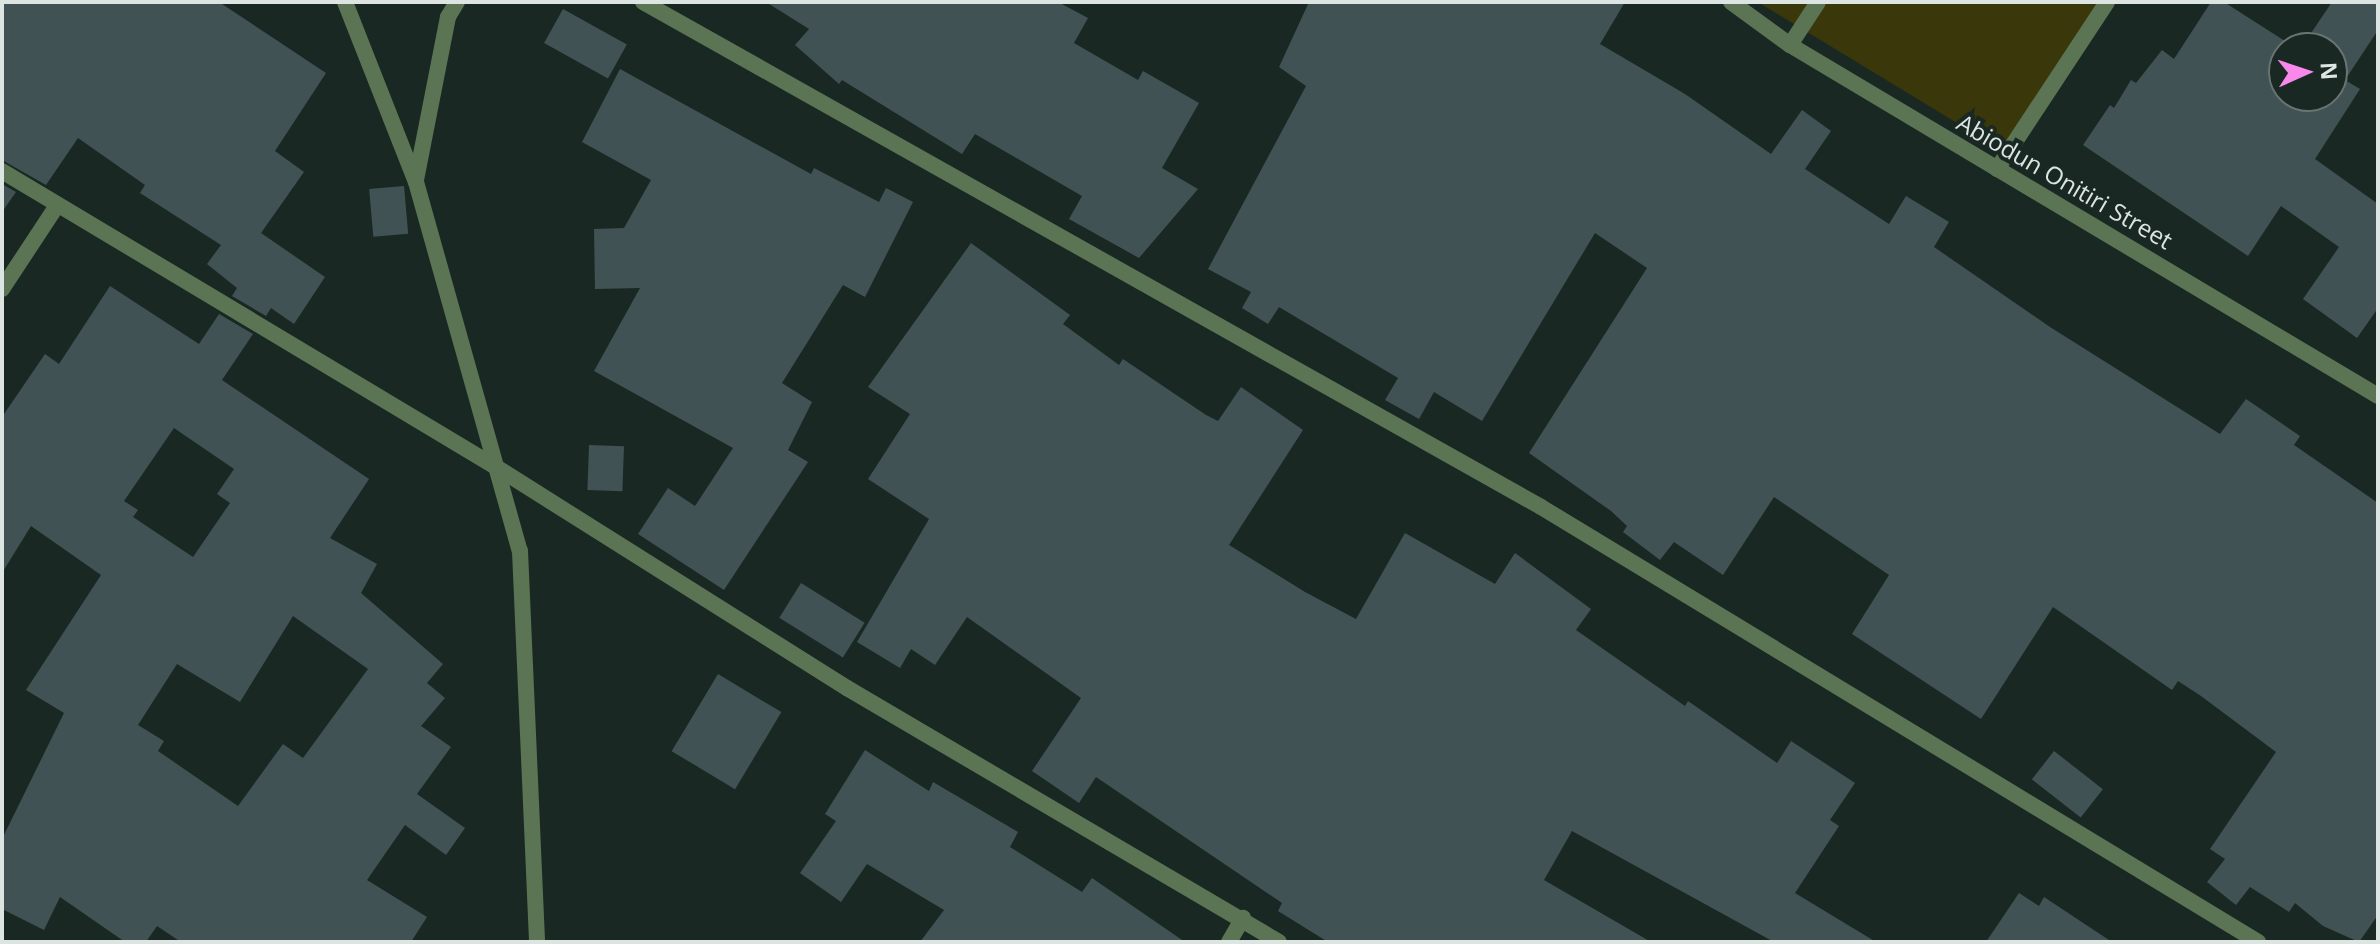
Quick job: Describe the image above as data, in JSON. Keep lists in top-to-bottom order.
{
  "streets": {
    "street": ["Abiodun Onitiri Street"]
  },
  "north": "right"
}
